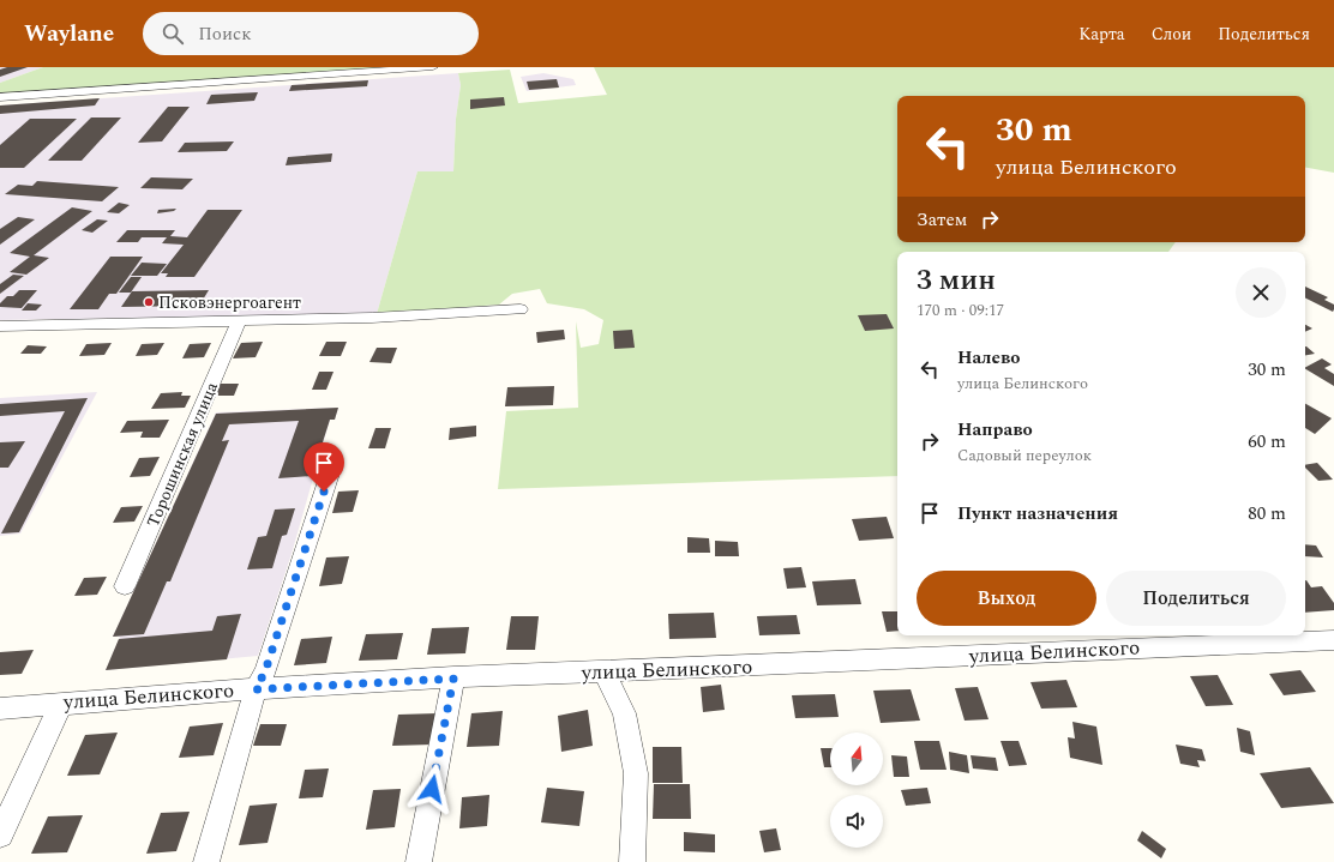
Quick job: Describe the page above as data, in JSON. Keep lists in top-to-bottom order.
{
  "streets": {
    "street": ["Торошинская улица", "улица Белинского"]
  },
  "places": ["Псковэнергоагент"],
  "north": "top",
  "page": {
    "header": "Waylane",
    "search": "Поиск",
    "nav": ["Карта", "Слои", "Поделиться"],
    "turn": ["30 m", "улица Белинского"],
    "then": "Затем",
    "heading": ["3 мин", "170 m · 09:17"],
    "list": [
      {
        "name": "Налево",
        "note": "улица Белинского",
        "value": "30 m"
      },
      {
        "name": "Направо",
        "note": "Садовый переулок",
        "value": "60 m"
      },
      {
        "name": "Пункт назначения",
        "value": "80 m"
      }
    ],
    "buttons": ["Выход", "Поделиться"]
  }
}
